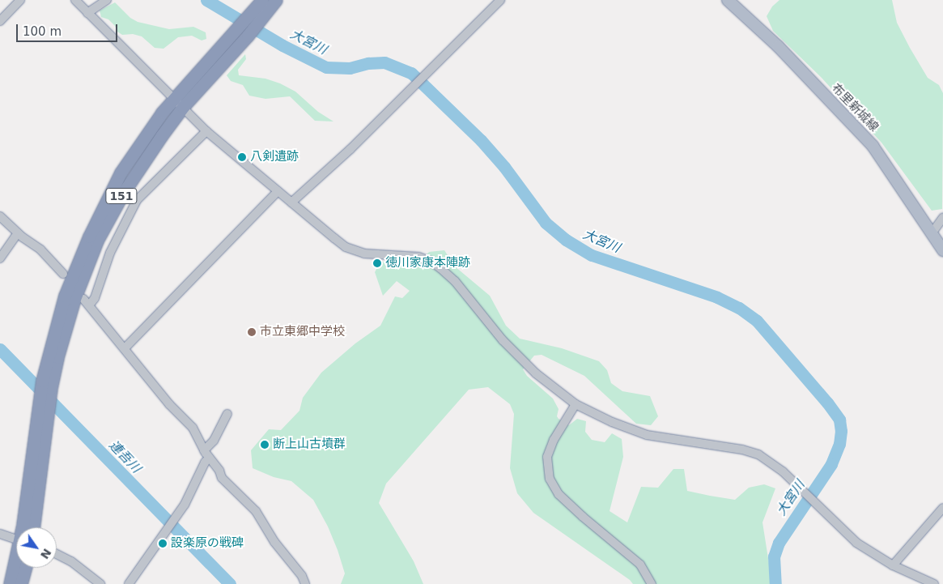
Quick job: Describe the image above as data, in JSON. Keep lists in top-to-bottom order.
{
  "streets": {
    "highway": ["151"],
    "main road": ["布里新城線"]
  },
  "water": ["大宮川", "連吾川"],
  "places": [
    "八剣遺跡",
    "徳川家康本陣跡",
    "市立東郷中学校",
    "断上山古墳群",
    "設楽原の戦碑"
  ],
  "scale_bar": "100 m",
  "north": "bottom right"
}
